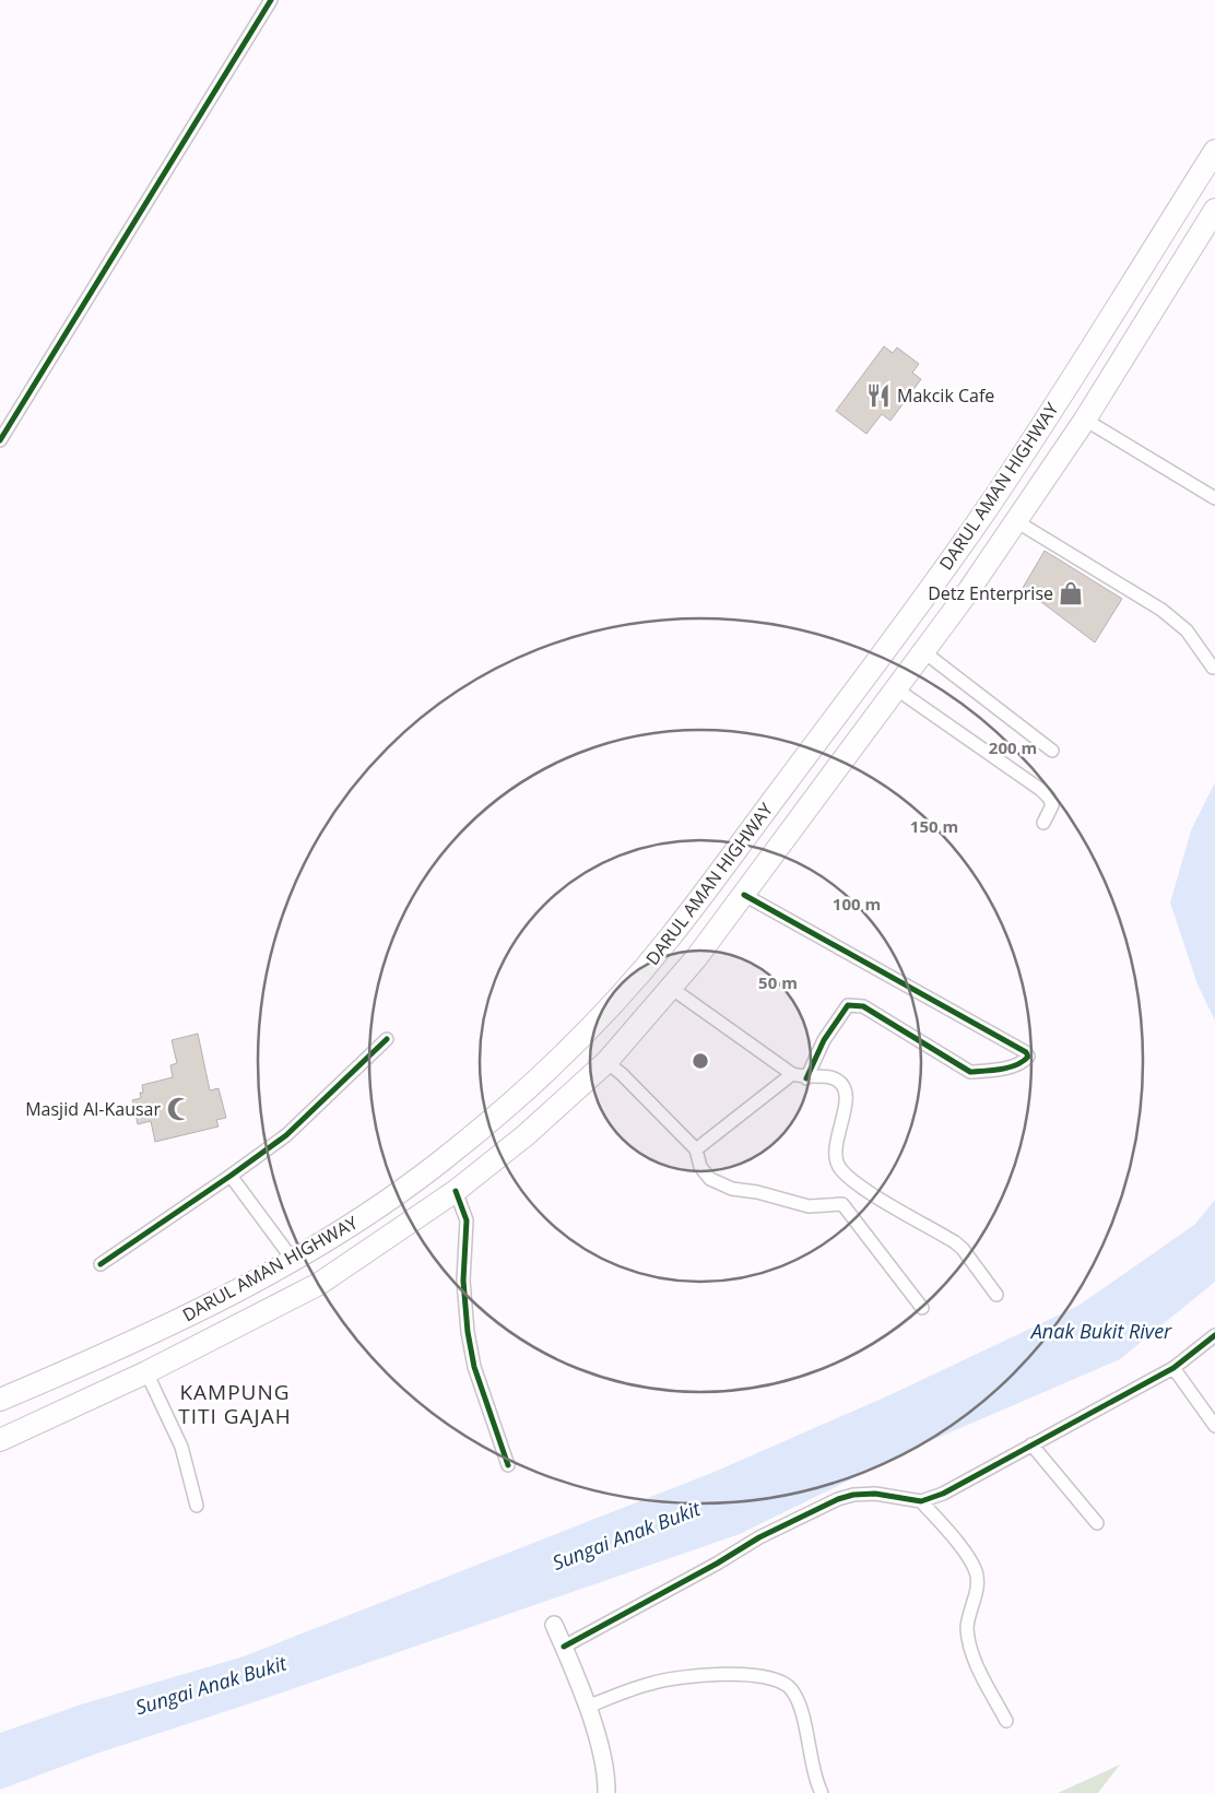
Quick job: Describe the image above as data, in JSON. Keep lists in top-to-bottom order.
{
  "streets": {
    "highway": ["DARUL AMAN HIGHWAY"]
  },
  "districts": ["KAMPUNG TITI GAJAH"],
  "water": ["Anak Bukit River", "Sungai Anak Bukit"],
  "places": {
    "restaurant": ["Makcik Cafe"],
    "shop": ["Detz Enterprise"],
    "mosque": ["Masjid Al-Kausar"]
  },
  "rings": [
    "200 m",
    "150 m",
    "100 m",
    "50 m"
  ]
}
